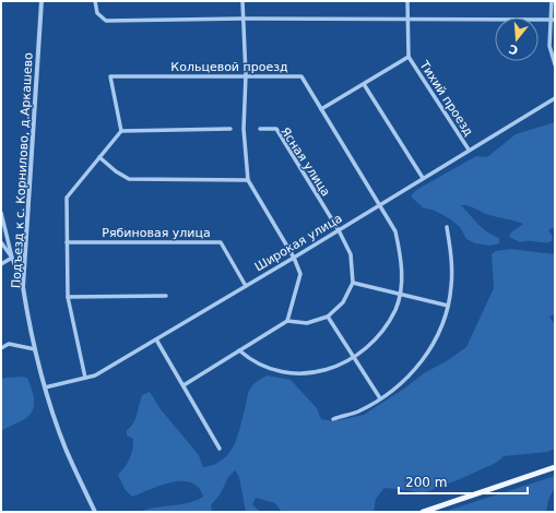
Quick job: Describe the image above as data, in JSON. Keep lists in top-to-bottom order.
{
  "streets": {
    "street": [
      "Кольцевой проезд",
      "Тихий проезд",
      "Ясная улица",
      "Подъезд к с. Корнилово, д.Аркашево",
      "Рябиновая улица",
      "Широкая улица"
    ]
  },
  "crossings": [
    ["Кольцевой проезд", "Широкая улица"],
    ["Тихий проезд", "Широкая улица"],
    ["Ясная улица", "Широкая улица"],
    ["Подъезд к с. Корнилово, д.Аркашево", "Широкая улица"],
    ["Рябиновая улица", "Широкая улица"]
  ],
  "scale_bar": "200 m",
  "north": "bottom"
}
